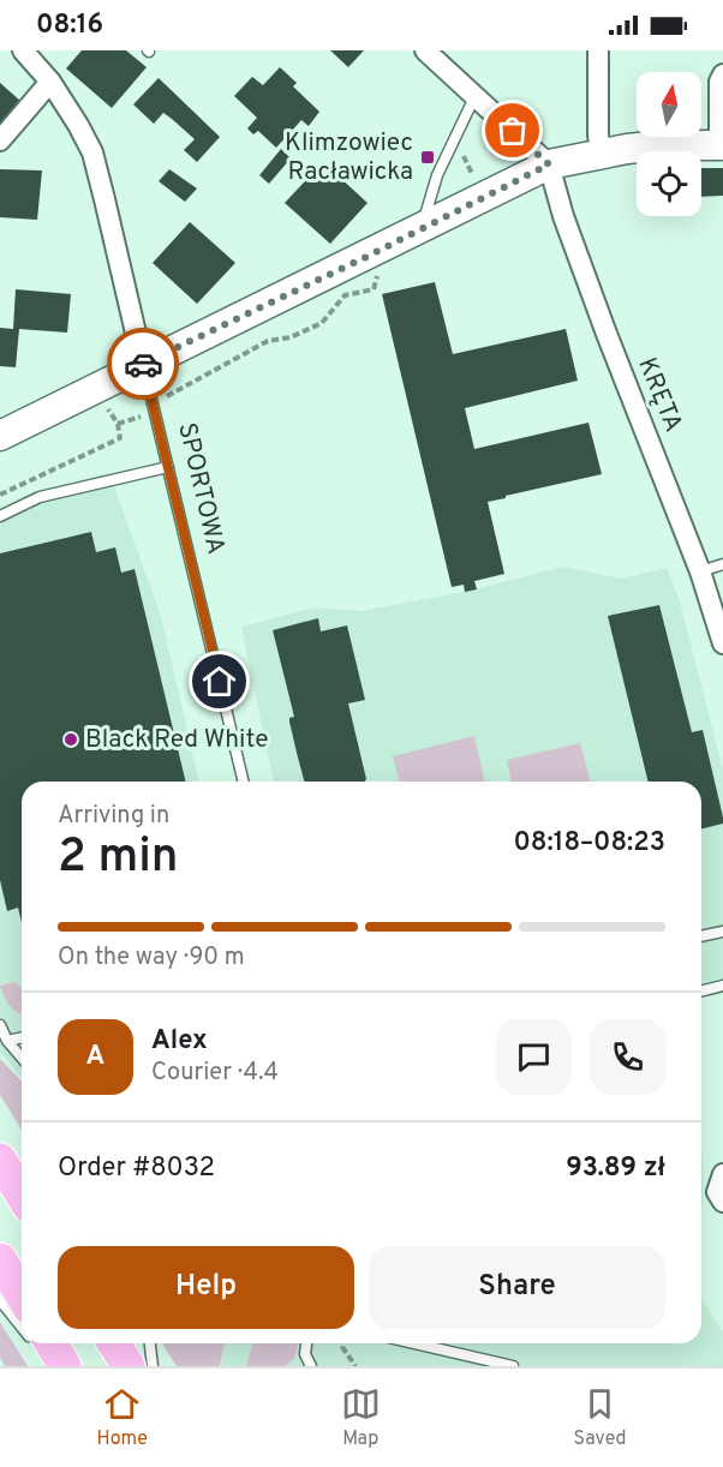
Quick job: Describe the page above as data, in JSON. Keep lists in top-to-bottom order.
{
  "streets": {
    "street": ["KRĘTA", "SPORTOWA"]
  },
  "places": {
    "transit": ["Klimzowiec Racławicka"],
    "other": ["Black Red White"]
  },
  "north": "top",
  "page": {
    "status": "08:16",
    "heading": ["2 min", "Arriving in", "08:18–08:23"],
    "panel": [
      "Alex",
      "Courier · 4.4",
      "Order #8032",
      "93.89 zł"
    ],
    "bar": "On the way · 90 m",
    "round": "A",
    "buttons": ["Help", "Share"],
    "tabs": ["Home", "Map", "Saved"]
  }
}
